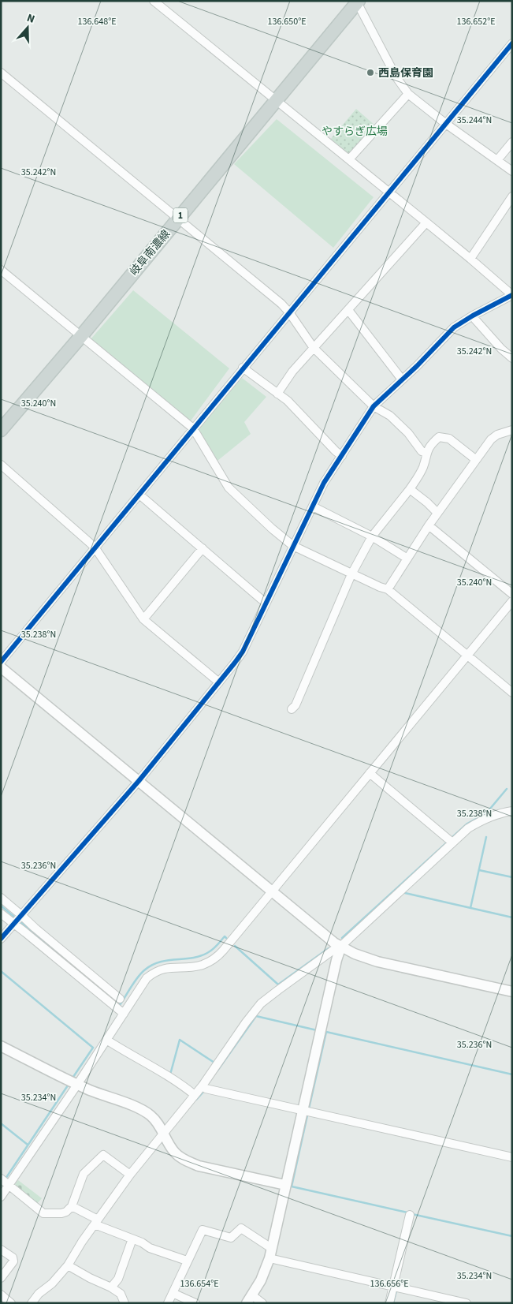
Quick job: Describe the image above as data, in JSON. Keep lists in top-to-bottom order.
{
  "streets": {
    "main road": ["1", "岐阜南濃線"]
  },
  "parks": ["やすらぎ広場"],
  "places": ["西島保育園"],
  "north": "top",
  "coordinates": [
    "136.648°E",
    "136.652°E",
    "136.650°E",
    "35.244°N",
    "35.242°N",
    "35.240°N",
    "35.238°N",
    "35.236°N",
    "35.234°N",
    "136.654°E",
    "136.656°E"
  ]
}
